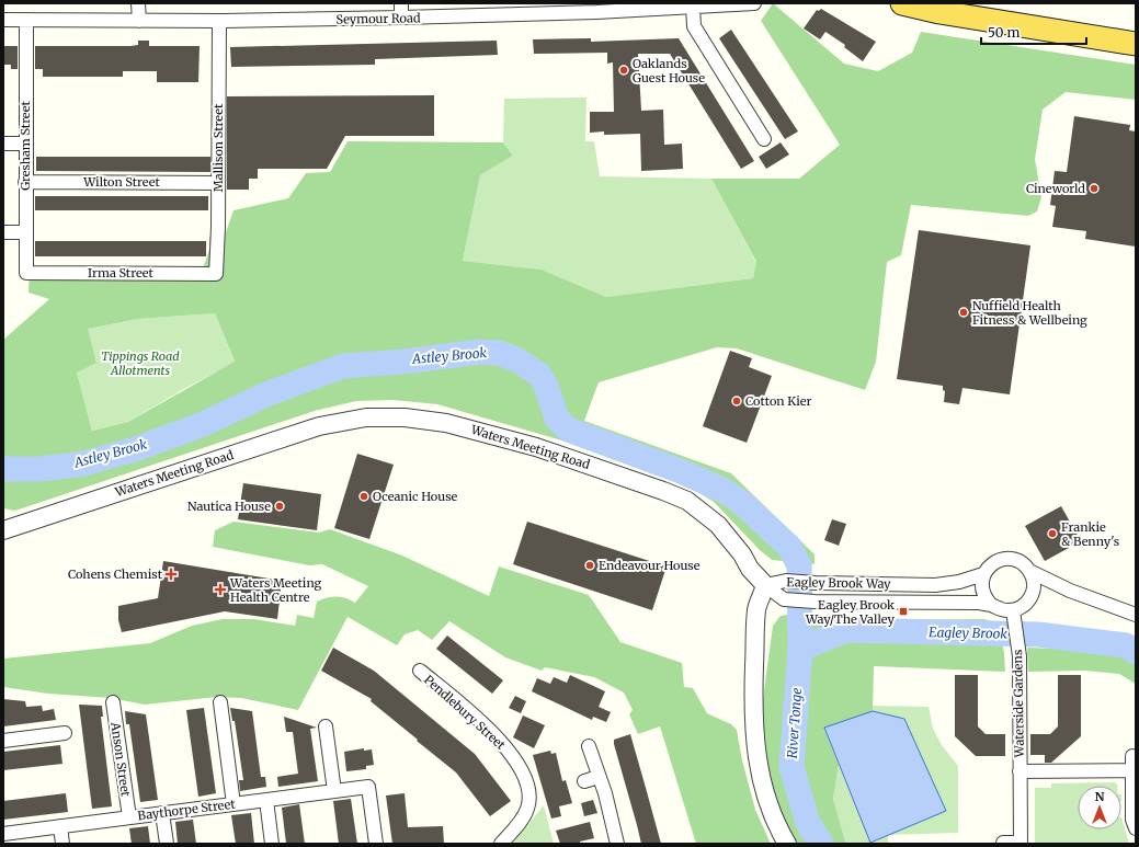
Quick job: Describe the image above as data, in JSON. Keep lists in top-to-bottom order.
{
  "streets": {
    "street": [
      "Seymour Road",
      "Gresham Street",
      "Mallison Street",
      "Wilton Street",
      "Irma Street",
      "Waters Meeting Road",
      "Eagley Brook Way",
      "Waterside Gardens",
      "Pendlebury Street",
      "Anson Street",
      "Baythorpe Street"
    ]
  },
  "crossings": [
    ["Seymour Road", "Gresham Street"],
    ["Seymour Road", "Mallison Street"],
    ["Gresham Street", "Wilton Street"],
    ["Gresham Street", "Irma Street"],
    ["Mallison Street", "Wilton Street"],
    ["Mallison Street", "Irma Street"],
    ["Waters Meeting Road", "Eagley Brook Way"],
    ["Eagley Brook Way", "Waterside Gardens"],
    ["Anson Street", "Baythorpe Street"]
  ],
  "water": ["Astley Brook", "Eagley Brook", "River Tonge"],
  "parks": ["Tippings Road Allotments"],
  "places": {
    "other": [
      "Oaklands Guest House",
      "Cineworld",
      "Nuffield Health Fitness & Wellbeing",
      "Cotton Kier",
      "Oceanic House",
      "Nautica House",
      "Frankie & Benny's",
      "Endeavour House"
    ],
    "health": ["Cohens Chemist", "Waters Meeting Health Centre"],
    "transit": ["Eagley Brook Way/The Valley"]
  },
  "scale_bar": "50 m",
  "north": "top"
}
